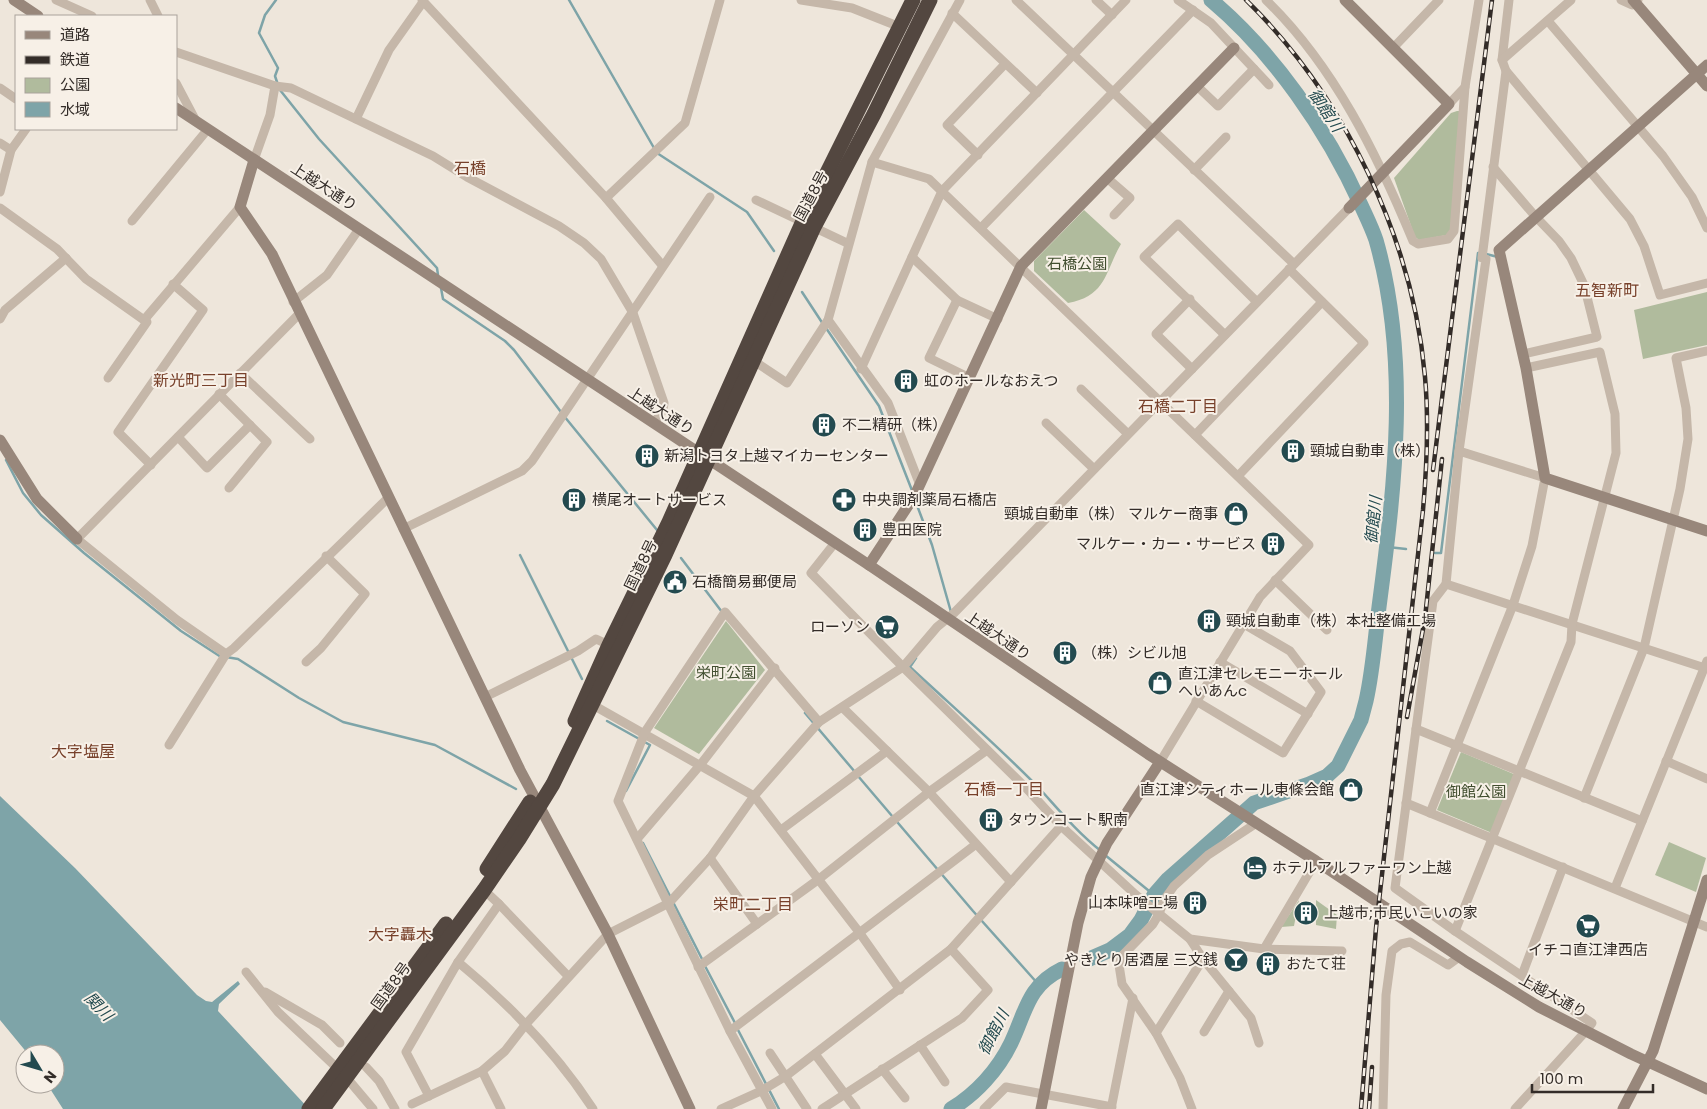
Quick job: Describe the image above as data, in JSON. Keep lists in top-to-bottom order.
{
  "streets": {
    "highway": ["国道8号"],
    "street": ["上越大通り"]
  },
  "crossings": [
    ["上越大通り", "国道8号"]
  ],
  "districts": [
    "石橋",
    "五智新町",
    "新光町三丁目",
    "石橋二丁目",
    "大字塩屋",
    "石橋一丁目",
    "栄町二丁目",
    "大字轟木"
  ],
  "water": ["御館川", "関川"],
  "parks": ["石橋公園", "栄町公園", "御館公園"],
  "places": {
    "building": [
      "虹のホールなおえつ",
      "不二精研（株）",
      "頸城自動車（株）",
      "新潟トヨタ上越マイカーセンター",
      "横尾オートサービス",
      "豊田医院",
      "マルケー・カー・サービス",
      "頸城自動車（株）本社整備工場",
      "（株）シビル旭",
      "タウンコート駅南",
      "山本味噌工場",
      "上越市;市民いこいの家",
      "おたて荘"
    ],
    "pharmacy": ["中央調剤薬局石橋店"],
    "shop": ["頸城自動車（株） マルケー商事", "直江津セレモニーホール へいあんc", "直江津シティホール東條会館"],
    "public building": ["石橋簡易郵便局"],
    "supermarket": ["ローソン", "イチコ直江津西店"],
    "hotel": ["ホテルアルファーワン上越"],
    "bar": ["やきとり居酒屋 三文銭"]
  },
  "legend": [
    "道路",
    "鉄道",
    "公園",
    "水域"
  ],
  "scale_bar": "100 m",
  "north": "bottom right"
}
